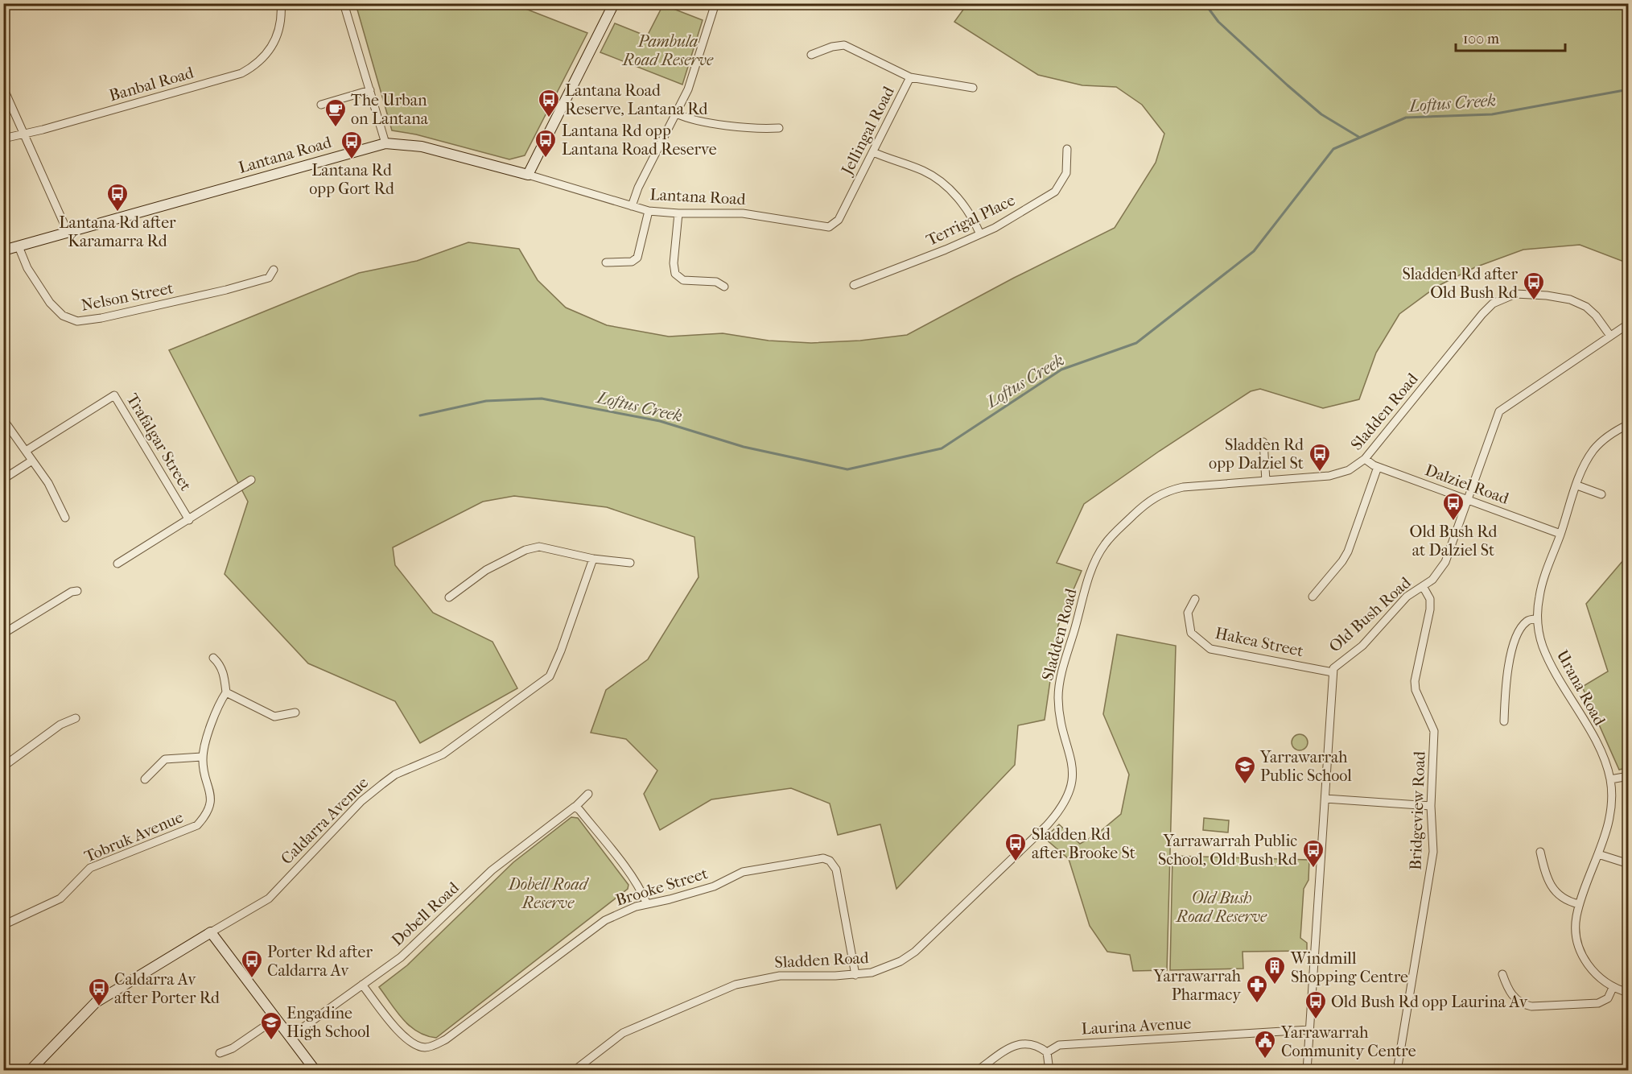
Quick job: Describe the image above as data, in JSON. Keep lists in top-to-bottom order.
{
  "streets": {
    "street": [
      "Banbal Road",
      "Jellingal Road",
      "Lantana Road",
      "Terrigal Place",
      "Nelson Street",
      "Sladden Road",
      "Trafalgar Street",
      "Dalziel Road",
      "Old Bush Road",
      "Hakea Street",
      "Urana Road",
      "Bridgeview Road",
      "Caldarra Avenue",
      "Tobruk Avenue",
      "Brooke Street",
      "Dobell Road",
      "Laurina Avenue"
    ]
  },
  "crossings": [
    ["Jellingal Road", "Lantana Road"],
    ["Lantana Road", "Nelson Street"],
    ["Sladden Road", "Dalziel Road"],
    ["Sladden Road", "Old Bush Road"],
    ["Sladden Road", "Brooke Street"],
    ["Dalziel Road", "Old Bush Road"],
    ["Dalziel Road", "Urana Road"],
    ["Old Bush Road", "Hakea Street"],
    ["Old Bush Road", "Bridgeview Road"],
    ["Old Bush Road", "Laurina Avenue"],
    ["Brooke Street", "Dobell Road"]
  ],
  "water": ["Loftus Creek"],
  "parks": ["Pambula Road Reserve", "Dobell Road Reserve", "Old Bush Road Reserve"],
  "places": {
    "bus stop": [
      "Lantana Road Reserve, Lantana Rd",
      "Lantana Rd opp Lantana Road Reserve",
      "Lantana Rd opp Gort Rd",
      "Lantana Rd after Karamarra Rd",
      "Sladden Rd after Old Bush Rd",
      "Sladden Rd opp Dalziel St",
      "Old Bush Rd at Dalziel St",
      "Sladden Rd after Brooke St",
      "Yarrawarrah Public School, Old Bush Rd",
      "Porter Rd after Caldarra Av",
      "Caldarra Av after Porter Rd",
      "Old Bush Rd opp Laurina Av"
    ],
    "cafe": ["The Urban on Lantana"],
    "school or university": ["Yarrawarrah Public School", "Engadine High School"],
    "building": ["Windmill Shopping Centre"],
    "pharmacy": ["Yarrawarrah Pharmacy"],
    "public building": ["Yarrawarrah Community Centre"]
  },
  "scale_bar": "100 m"
}
